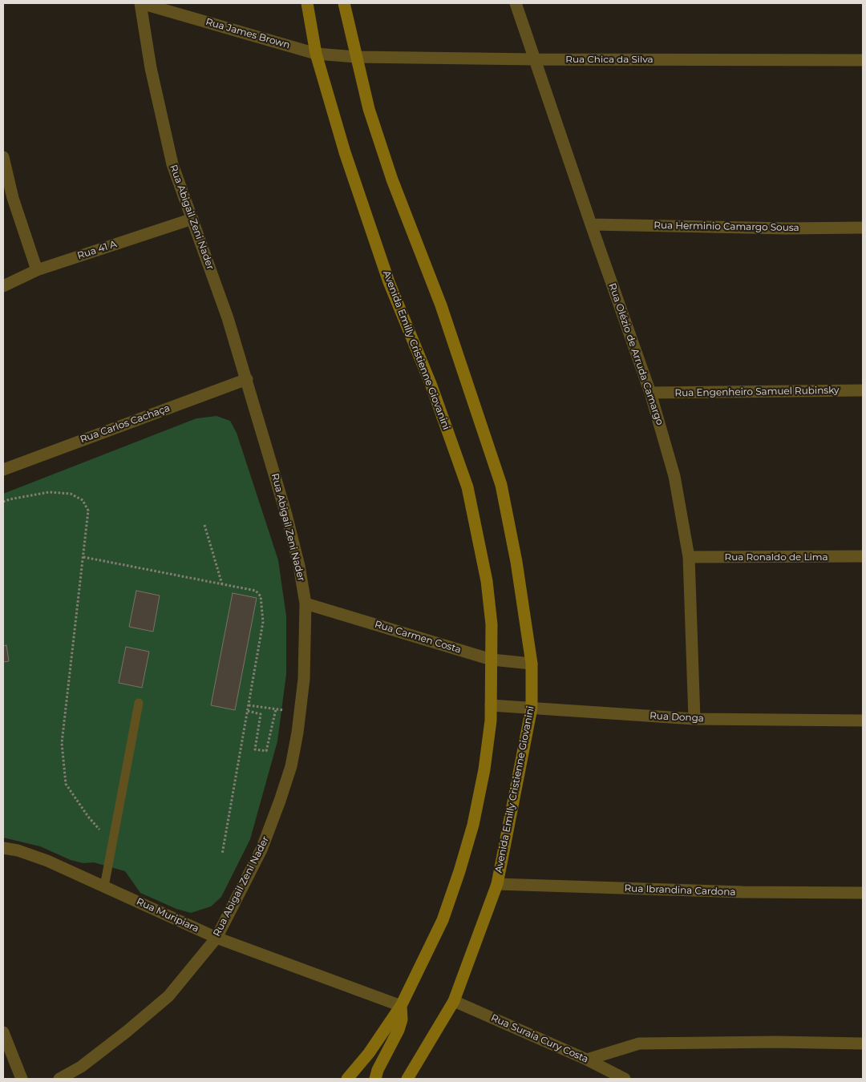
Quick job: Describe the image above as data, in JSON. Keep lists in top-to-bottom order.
{
  "streets": {
    "main road": ["Avenida Emilly Cristienne Giovanini"],
    "street": [
      "Rua James Brown",
      "Rua Chica da Silva",
      "Rua Abigail Zeni Nader",
      "Rua Herminio Camargo Sousa",
      "Rua 41 A",
      "Rua Olézio de Arruda Camargo",
      "Rua Engenheiro Samuel Rubinsky",
      "Rua Carlos Cachaça",
      "Rua Ronaldo de Lima",
      "Rua Carmen Costa",
      "Rua Donga",
      "Rua Ibrandina Cardona",
      "Rua Muripiara",
      "Rua Suraia Cury Costa"
    ]
  },
  "crossings": [
    ["Rua James Brown", "Rua Chica da Silva"],
    ["Rua James Brown", "Rua Abigail Zeni Nader"],
    ["Rua James Brown", "Avenida Emilly Cristienne Giovanini"],
    ["Rua Chica da Silva", "Avenida Emilly Cristienne Giovanini"],
    ["Rua Chica da Silva", "Rua Olézio de Arruda Camargo"],
    ["Rua Abigail Zeni Nader", "Rua 41 A"],
    ["Rua Abigail Zeni Nader", "Rua Carlos Cachaça"],
    ["Rua Abigail Zeni Nader", "Rua Carmen Costa"],
    ["Rua Abigail Zeni Nader", "Rua Muripiara"],
    ["Rua Herminio Camargo Sousa", "Rua Olézio de Arruda Camargo"],
    ["Avenida Emilly Cristienne Giovanini", "Rua Carmen Costa"],
    ["Avenida Emilly Cristienne Giovanini", "Rua Donga"],
    ["Avenida Emilly Cristienne Giovanini", "Rua Ibrandina Cardona"],
    ["Avenida Emilly Cristienne Giovanini", "Rua Muripiara"],
    ["Avenida Emilly Cristienne Giovanini", "Rua Suraia Cury Costa"],
    ["Rua Olézio de Arruda Camargo", "Rua Engenheiro Samuel Rubinsky"],
    ["Rua Olézio de Arruda Camargo", "Rua Ronaldo de Lima"],
    ["Rua Olézio de Arruda Camargo", "Rua Donga"]
  ]
}
